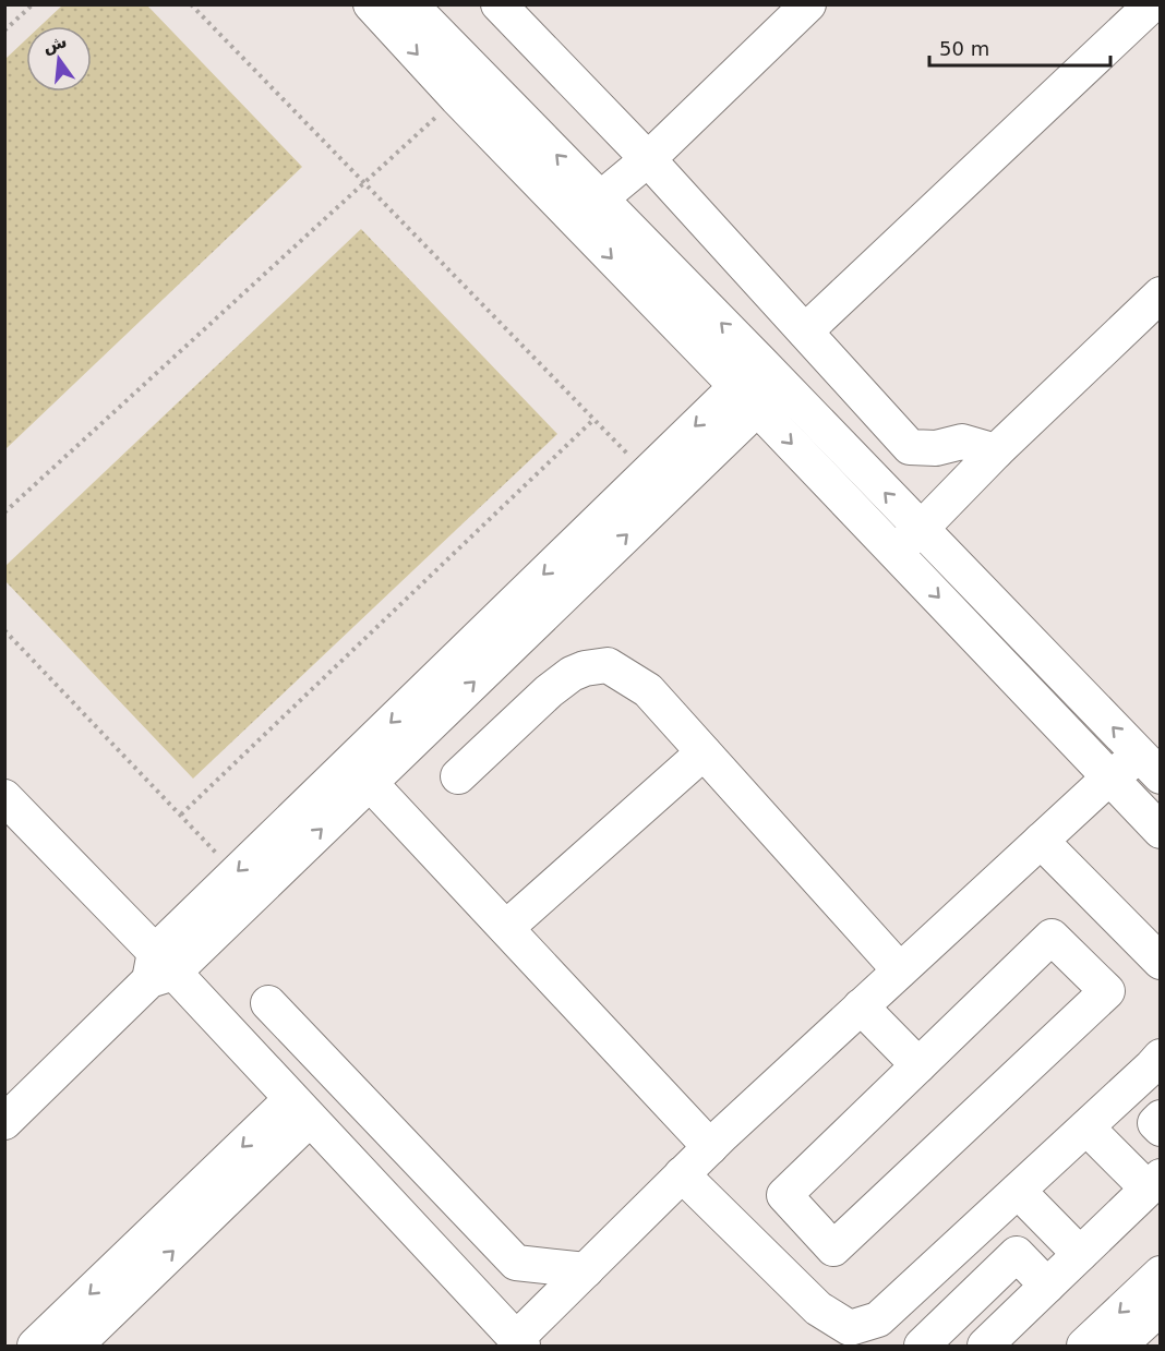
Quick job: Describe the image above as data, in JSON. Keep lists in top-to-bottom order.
{
  "scale_bar": "50 m",
  "north": "top"
}
